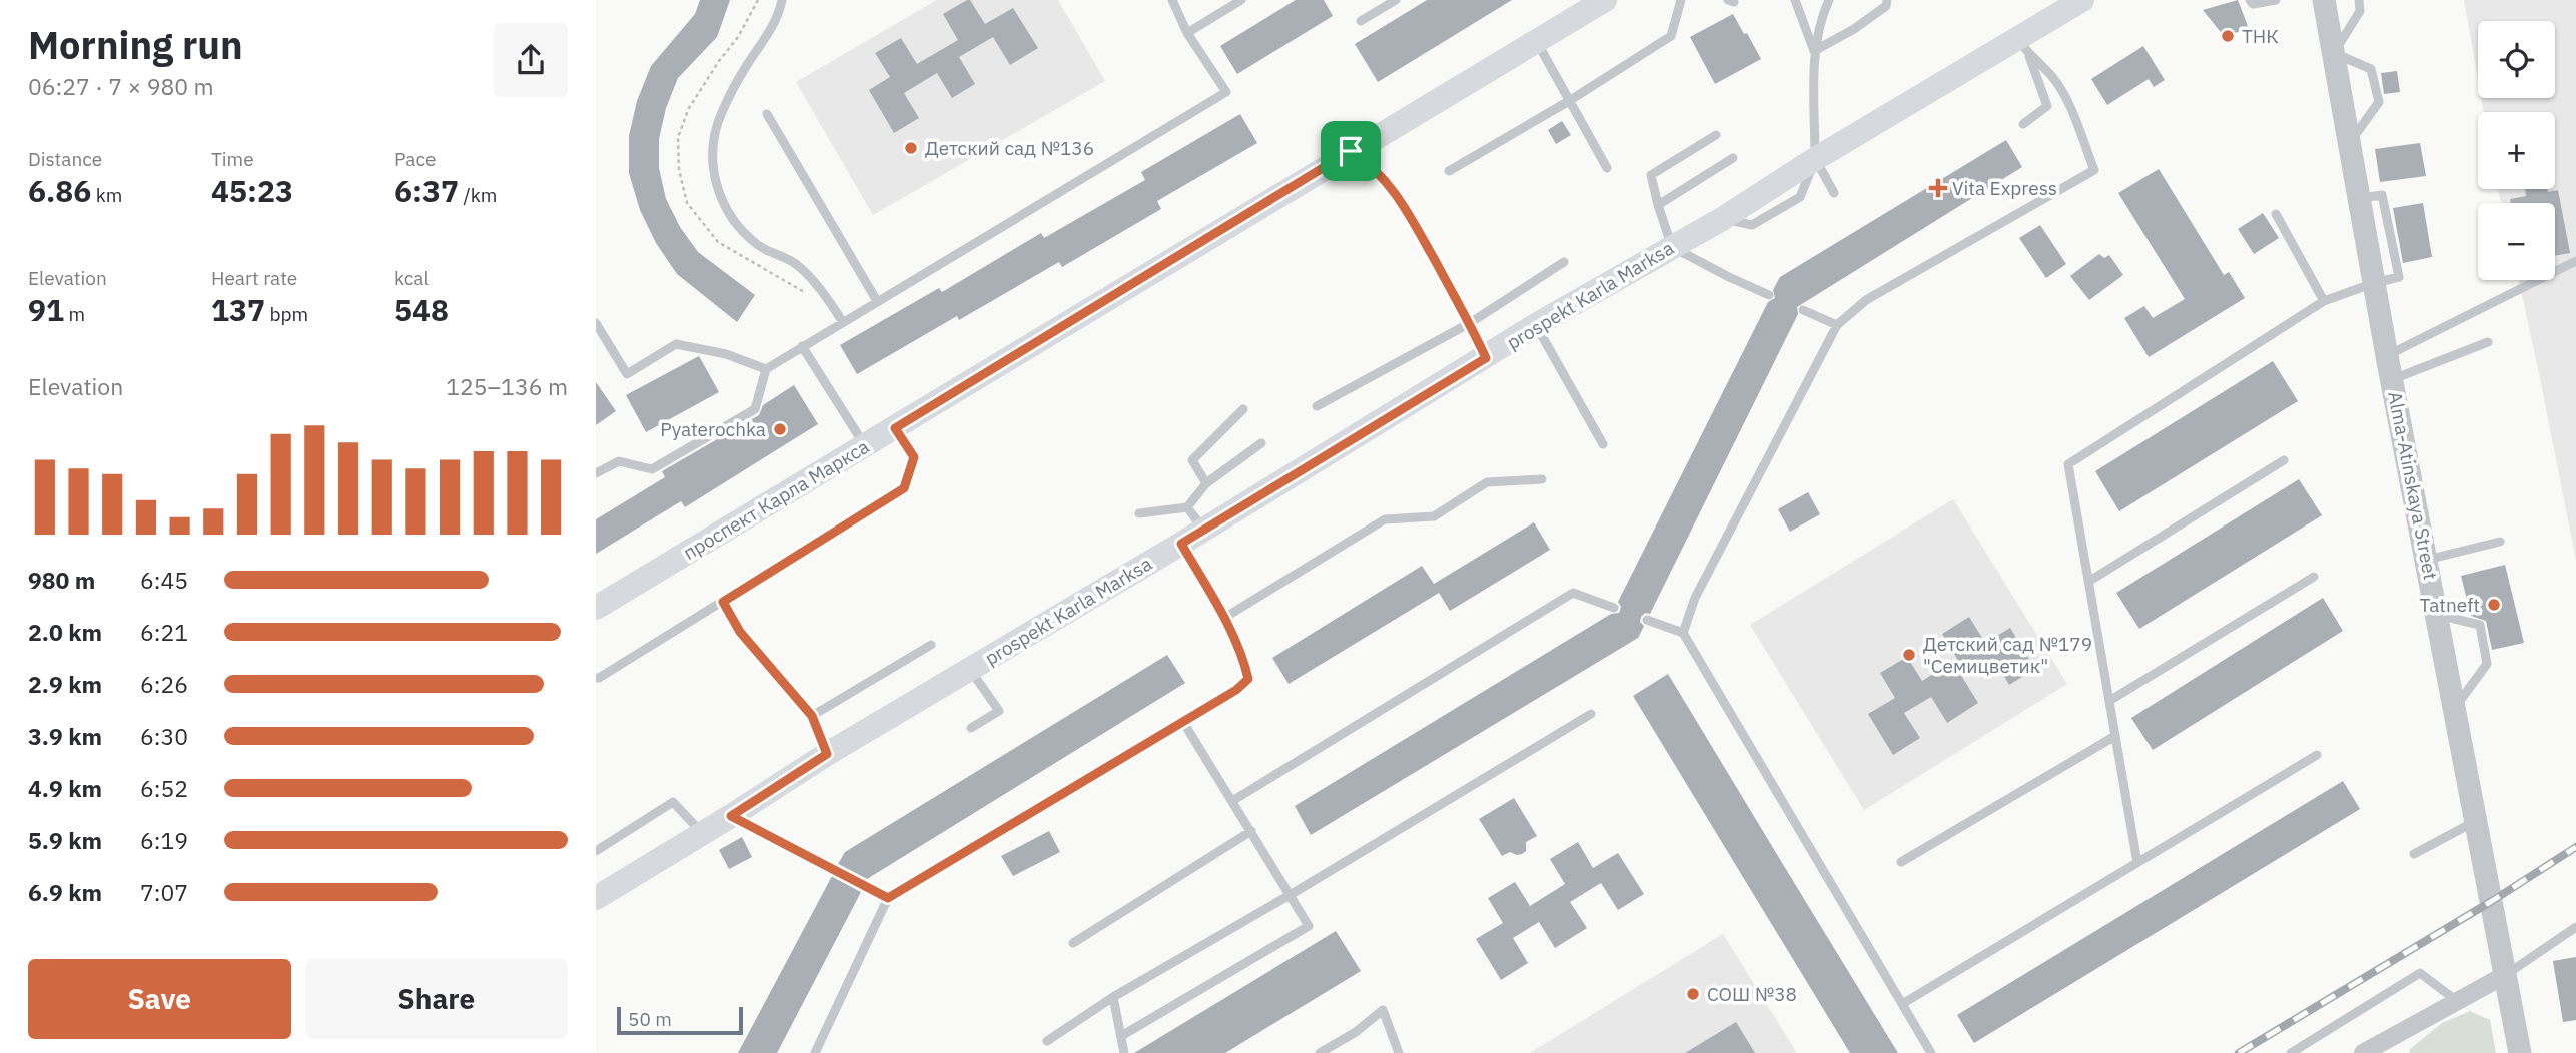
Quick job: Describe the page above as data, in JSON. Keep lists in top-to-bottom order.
{
  "streets": {
    "main road": ["prospekt Karla Marksa", "проспект Карла Маркса"],
    "street": ["Alma-Atinskaya Street"]
  },
  "places": {
    "other": [
      "ТНК",
      "Детский сад №136",
      "Pyaterochka",
      "Tatneft",
      "Детский сад №179 \"Семицветик\"",
      "СОШ №38"
    ],
    "health": ["Vita Express"]
  },
  "scale_bar": "50 m",
  "page": {
    "heading": ["Morning run", "06:27 · 7 × 980 m"],
    "map_buttons": ["+", "−"],
    "stats": [
      ["Distance", "6.86 km"],
      ["Time", "45:23"],
      ["Pace", "6:37 /km"],
      ["Elevation", "91 m"],
      ["Heart rate", "137 bpm"],
      ["kcal", "548"]
    ],
    "chart": ["Elevation", "125–136 m"],
    "list": [
      {
        "name": "980 m",
        "note": "6:45"
      },
      {
        "name": "2.0 km",
        "note": "6:21"
      },
      {
        "name": "2.9 km",
        "note": "6:26"
      },
      {
        "name": "3.9 km",
        "note": "6:30"
      },
      {
        "name": "4.9 km",
        "note": "6:52"
      },
      {
        "name": "5.9 km",
        "note": "6:19"
      },
      {
        "name": "6.9 km",
        "note": "7:07"
      }
    ],
    "buttons": ["Save", "Share"],
    "scale": "50 m"
  }
}
